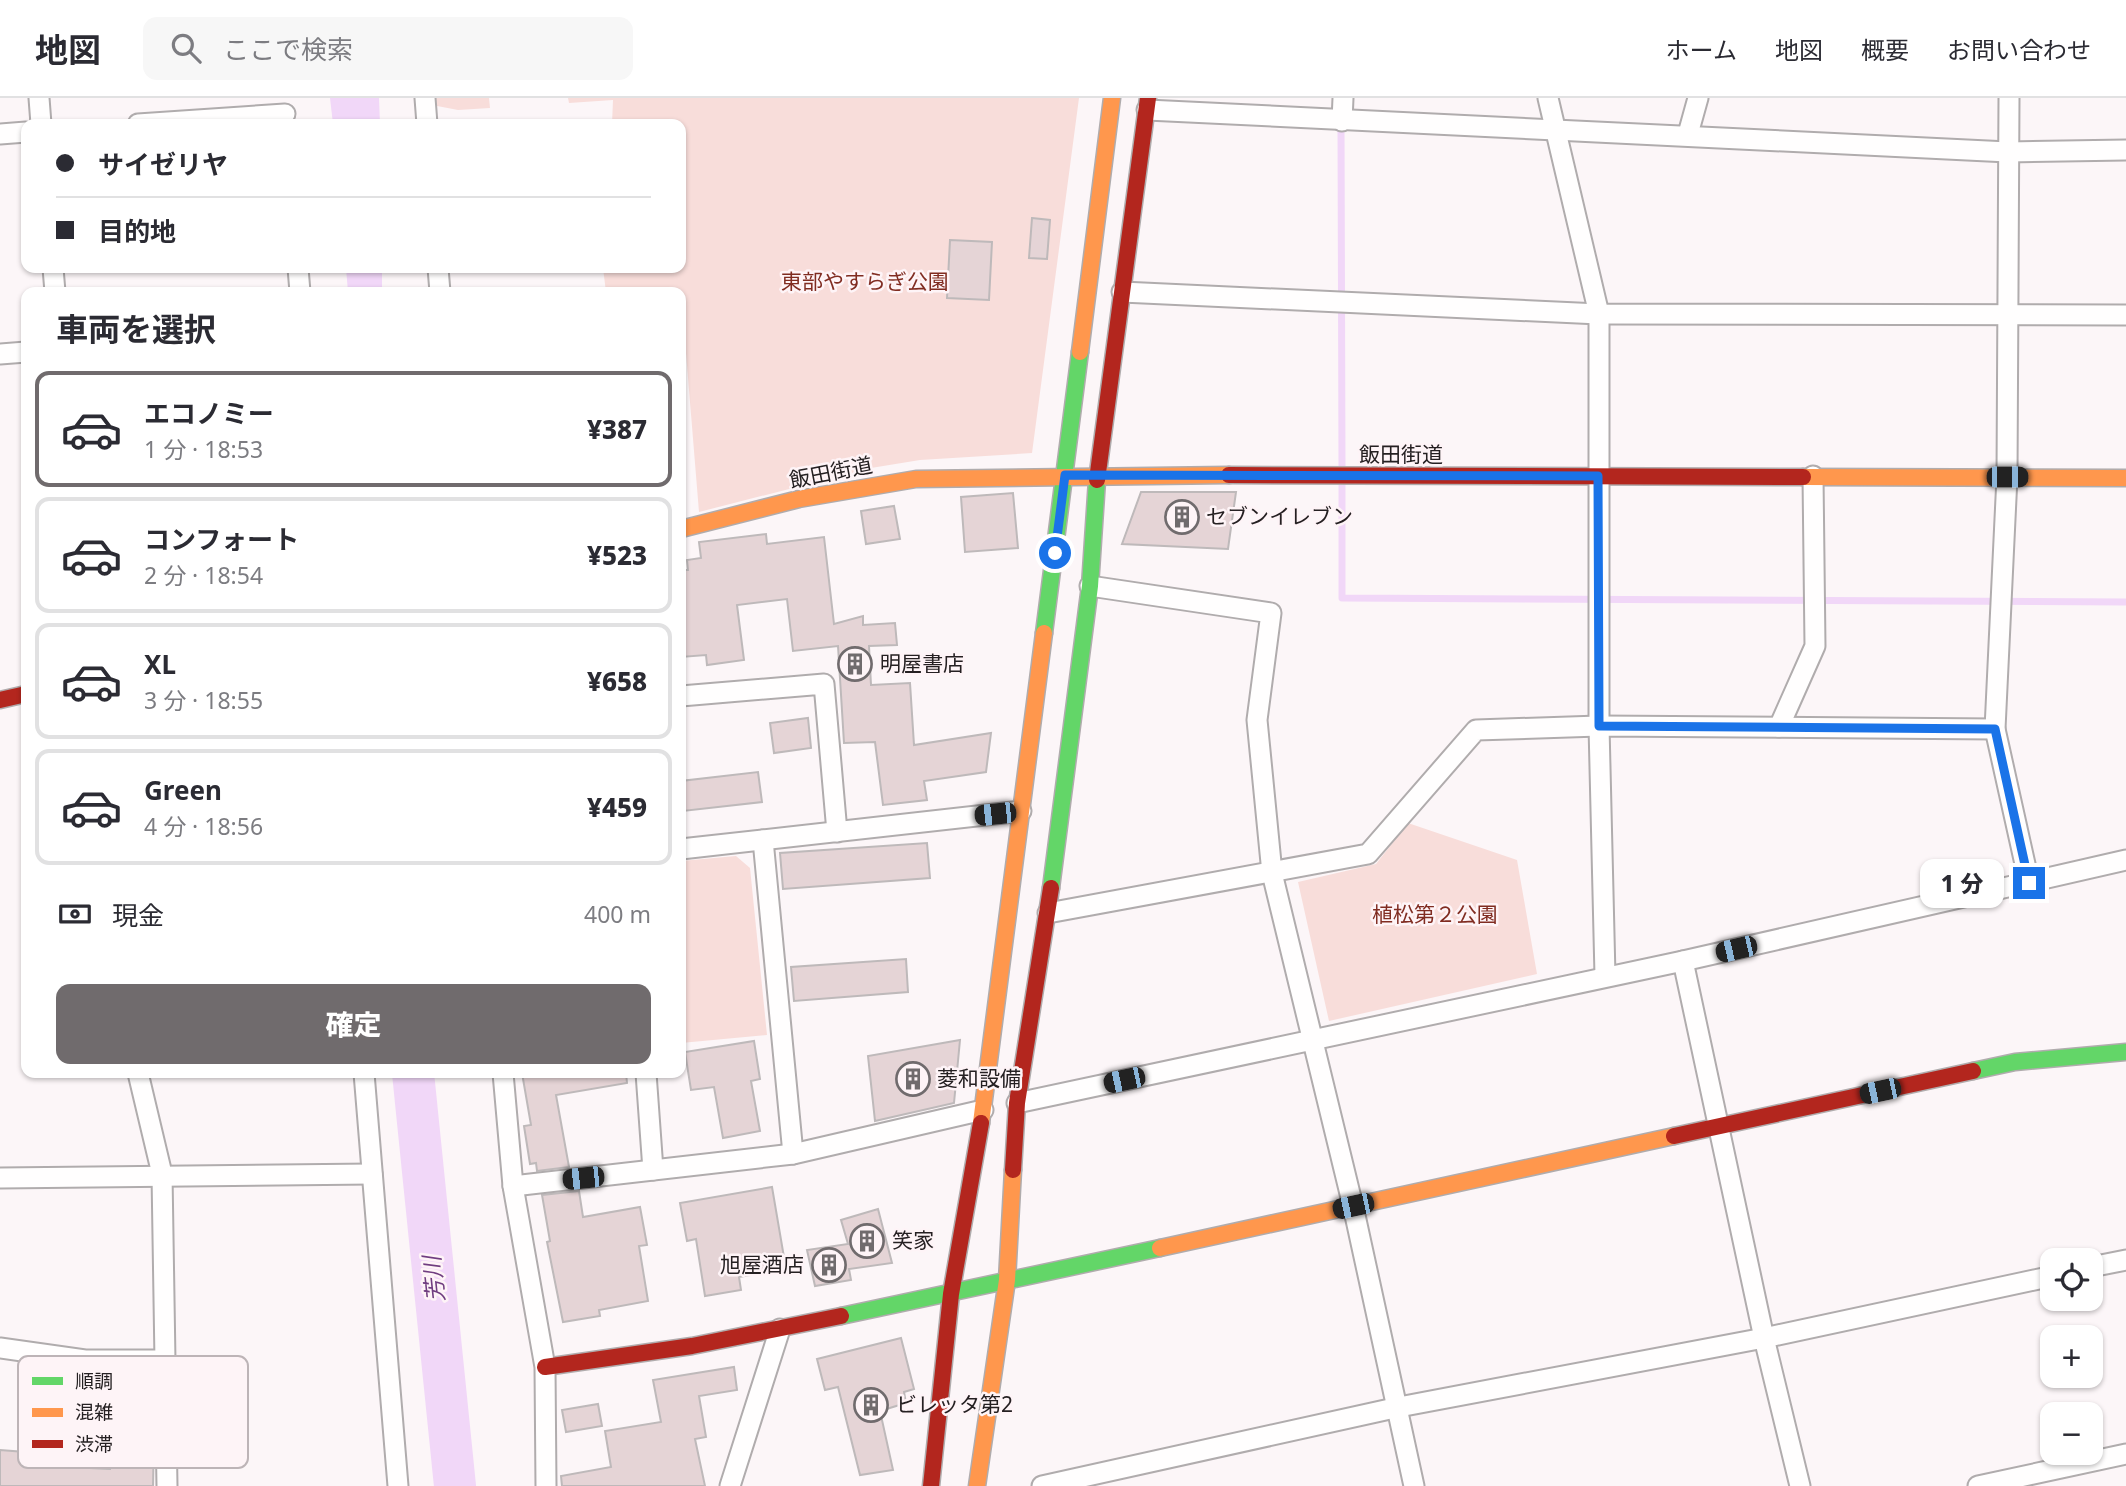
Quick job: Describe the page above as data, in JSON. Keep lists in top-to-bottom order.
{
  "streets": {
    "street": ["飯田街道"]
  },
  "water": ["芳川"],
  "parks": ["東部やすらぎ公園", "植松第２公園"],
  "places": {
    "building": [
      "セブンイレブン",
      "明屋書店",
      "菱和設備",
      "笑家",
      "旭屋酒店",
      "ビレッタ第2"
    ]
  },
  "legend": ["順調", "混雑", "渋滞"],
  "page": {
    "header": "地図",
    "search": "ここで検索",
    "nav": [
      "ホーム",
      "地図",
      "概要",
      "お問い合わせ"
    ],
    "banner": ["サイゼリヤ", "目的地"],
    "heading": "車両を選択",
    "list": [
      {
        "name": "エコノミー",
        "note": "1 分 · 18:53",
        "value": "¥387"
      },
      {
        "name": "コンフォート",
        "note": "2 分 · 18:54",
        "value": "¥523"
      },
      {
        "name": "XL",
        "note": "3 分 · 18:55",
        "value": "¥658"
      },
      {
        "name": "Green",
        "note": "4 分 · 18:56",
        "value": "¥459"
      }
    ],
    "bubble": "1 分",
    "pay": ["現金", "400 m"],
    "buttons": "確定",
    "map_buttons": ["+", "−"]
  }
}
